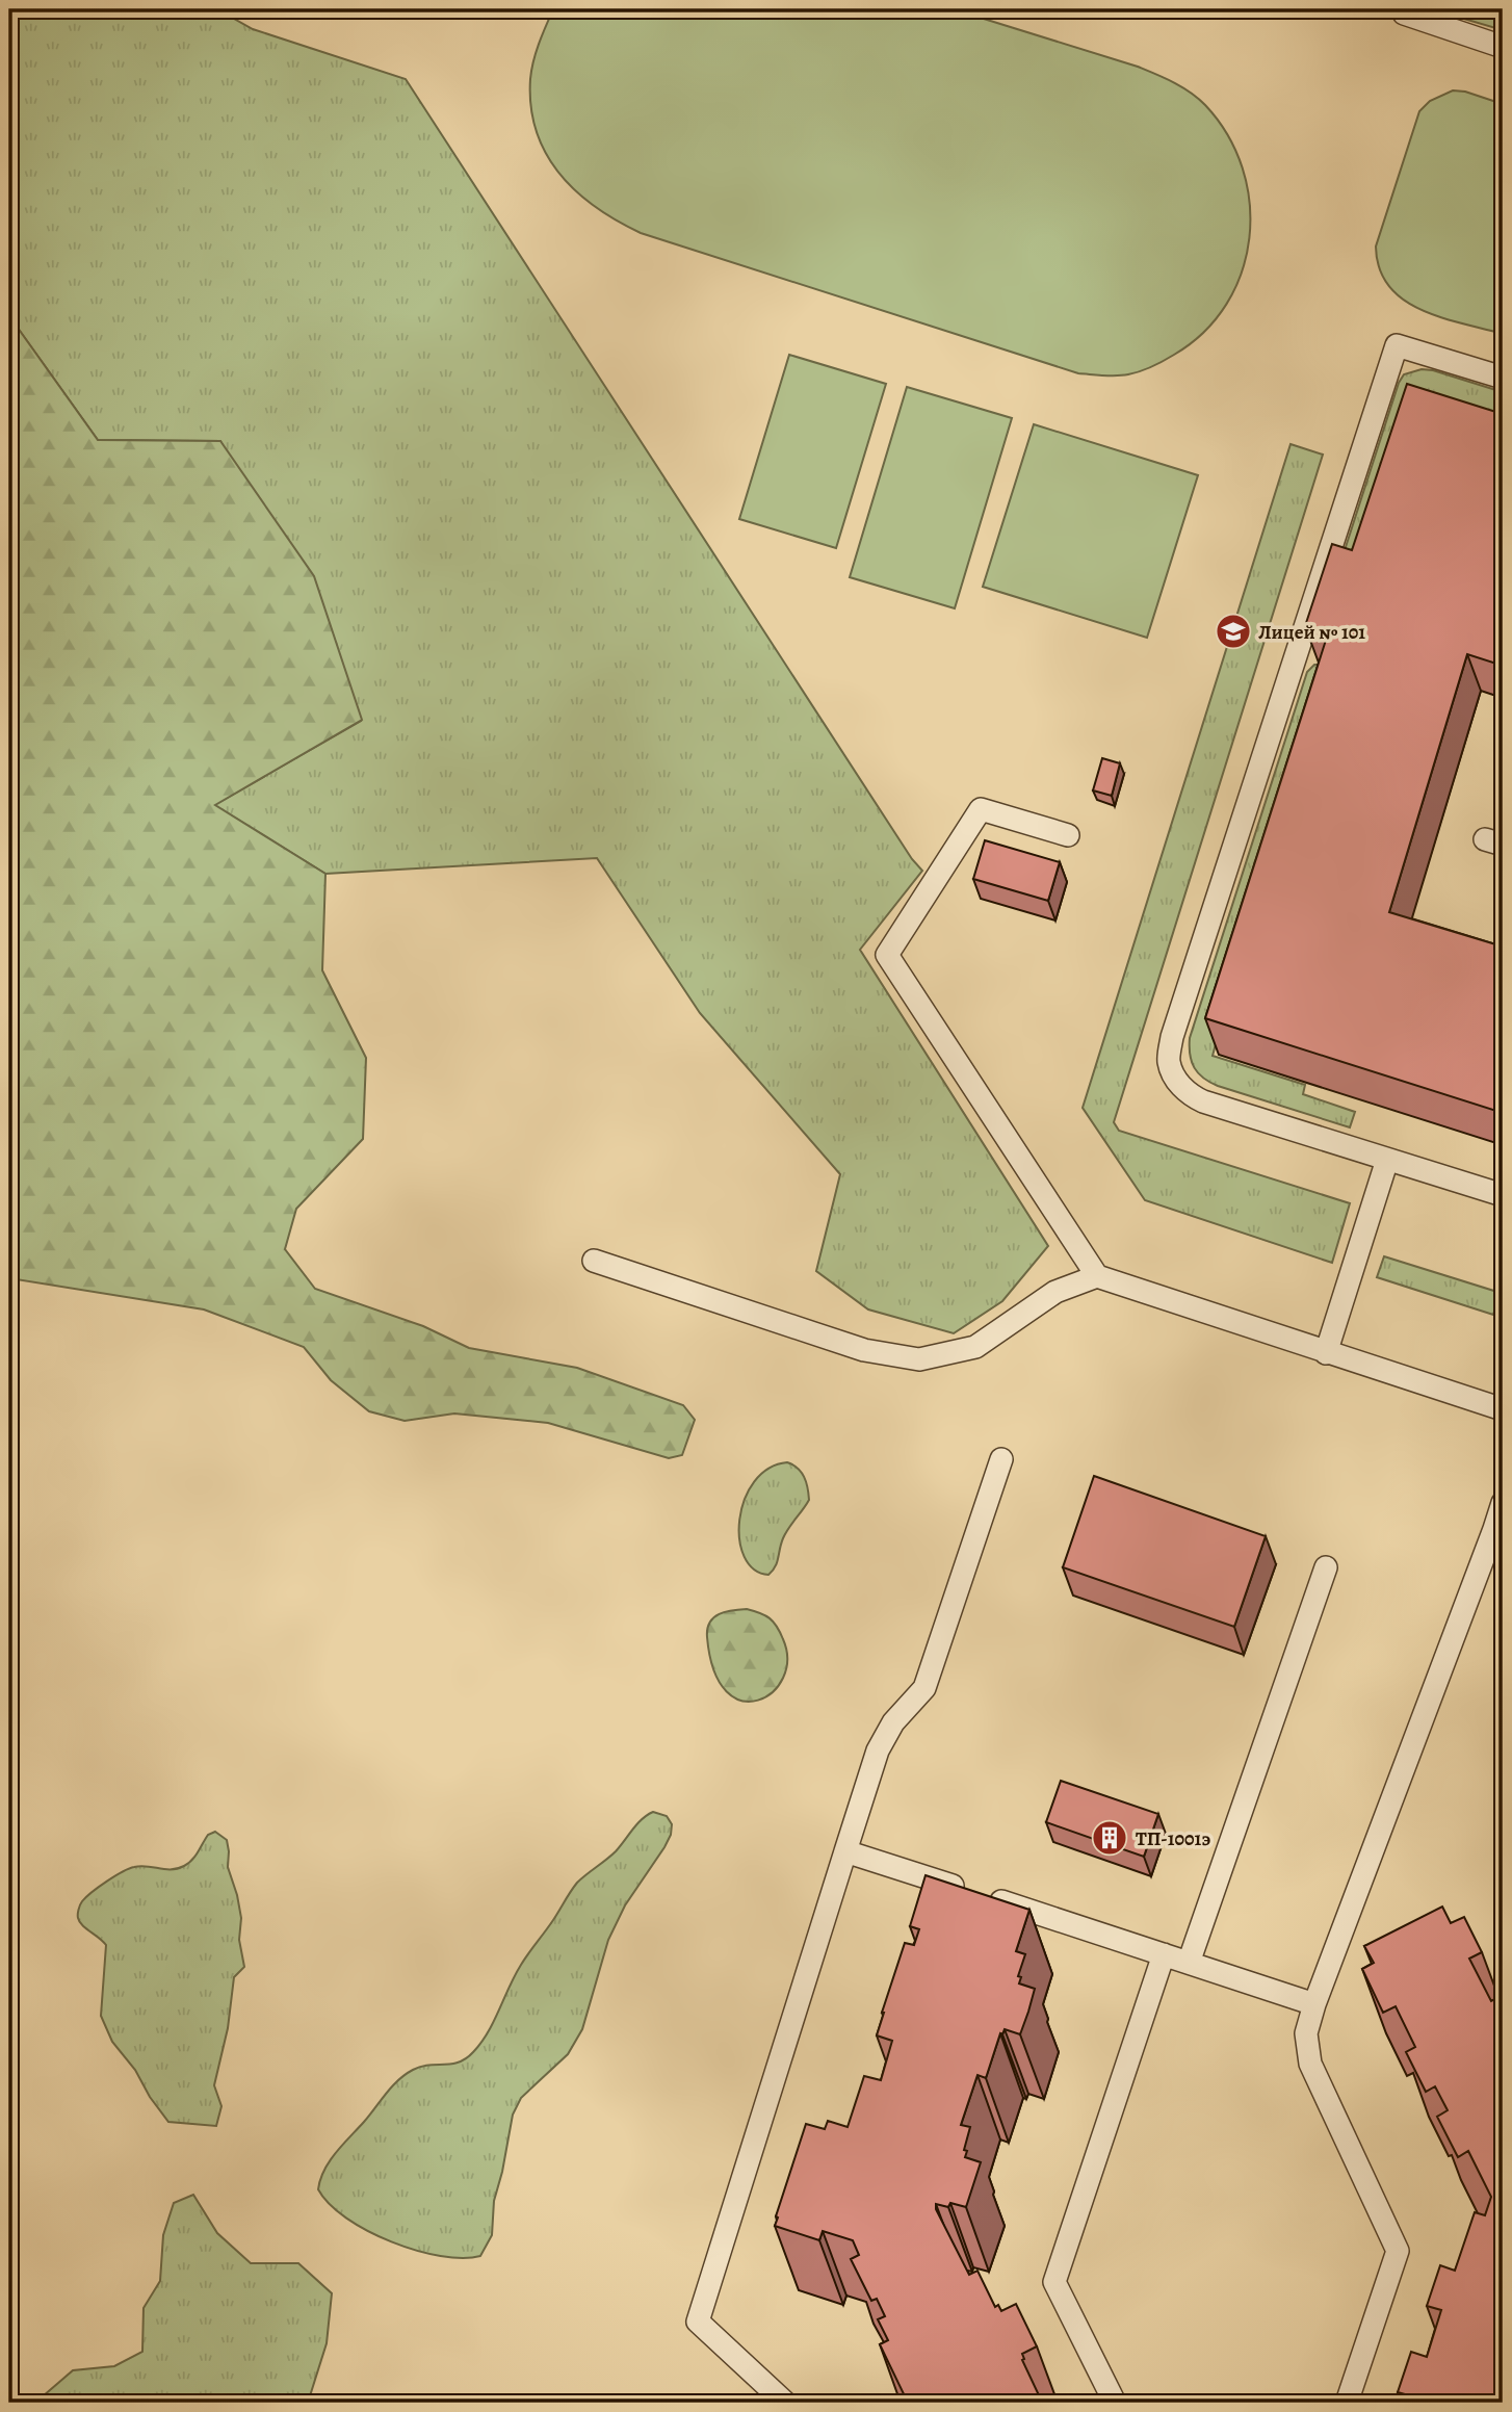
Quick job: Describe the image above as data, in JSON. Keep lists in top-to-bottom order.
{
  "places": {
    "school or university": ["Лицей № 101"],
    "building": ["ТП-1001э"]
  }
}
